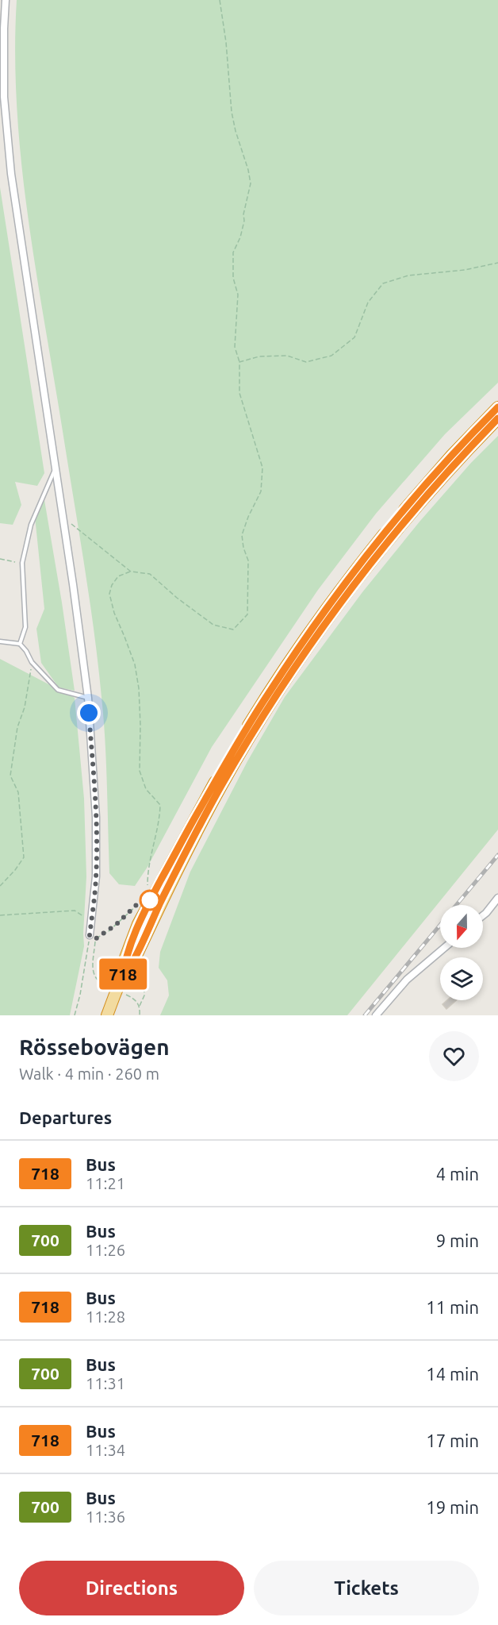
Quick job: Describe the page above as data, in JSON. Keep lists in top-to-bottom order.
{
  "lines": ["bus line 718"],
  "north": "bottom",
  "page": {
    "on_map": "718",
    "heading": [
      ["Rössebovägen", "Walk · 4 min · 260 m"],
      "Departures"
    ],
    "list": [
      {
        "mark": "718",
        "name": "Bus",
        "note": "11:21",
        "value": "4 min"
      },
      {
        "mark": "700",
        "name": "Bus",
        "note": "11:26",
        "value": "9 min"
      },
      {
        "mark": "718",
        "name": "Bus",
        "note": "11:28",
        "value": "11 min"
      },
      {
        "mark": "700",
        "name": "Bus",
        "note": "11:31",
        "value": "14 min"
      },
      {
        "mark": "718",
        "name": "Bus",
        "note": "11:34",
        "value": "17 min"
      },
      {
        "mark": "700",
        "name": "Bus",
        "note": "11:36",
        "value": "19 min"
      }
    ],
    "buttons": ["Directions", "Tickets"]
  }
}
